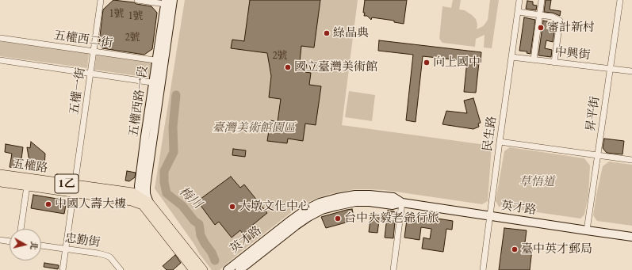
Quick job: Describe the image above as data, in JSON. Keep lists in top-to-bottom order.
{
  "streets": {
    "main road": [
      "五權西路一段",
      "五權路",
      "1乙",
      "英才路"
    ],
    "street": [
      "五權西二街",
      "中興街",
      "五權一街",
      "昇平街",
      "民生路",
      "忠勤街"
    ]
  },
  "crossings": [
    ["五權西二街", "五權一街"],
    ["五權西二街", "五權西路一段"],
    ["中興街", "昇平街"],
    ["中興街", "民生路"],
    ["五權一街", "五權路"],
    ["五權一街", "忠勤街"],
    ["五權西路一段", "五權路"],
    ["昇平街", "英才路"],
    ["民生路", "英才路"]
  ],
  "water": ["梅川"],
  "parks": ["臺灣美術館園區", "草悟道"],
  "places": [
    "審計新村",
    "綠晶典",
    "向上國中",
    "國立臺灣美術館",
    "中國人壽大樓",
    "大墩文化中心",
    "台中大毅老爺行旅",
    "臺中英才郵局"
  ],
  "house_numbers": [
    "1號",
    "1號",
    "2號",
    "2號"
  ],
  "north": "right"
}
